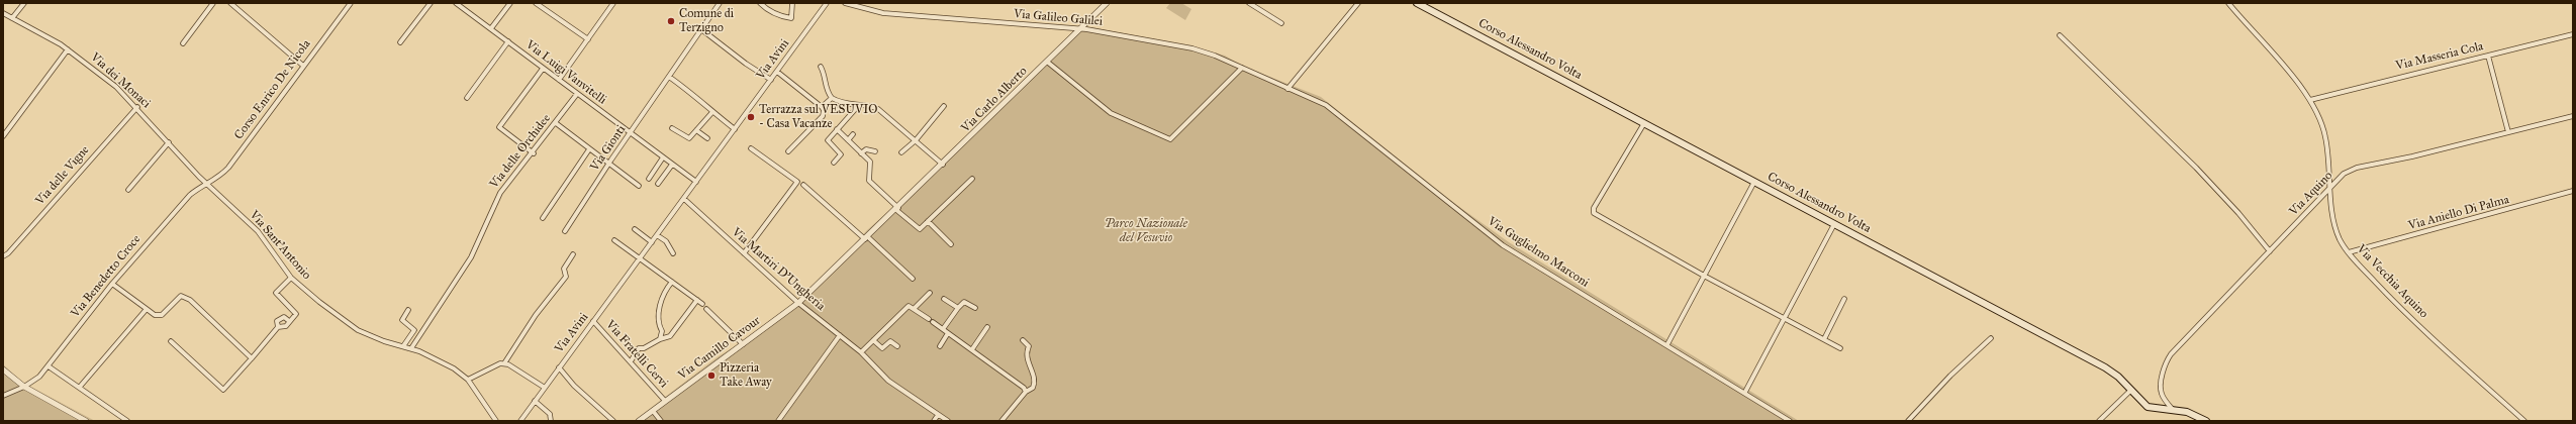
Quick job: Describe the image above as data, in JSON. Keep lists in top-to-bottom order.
{
  "streets": {
    "main road": ["Corso Alessandro Volta"],
    "street": [
      "Via Galileo Galilei",
      "Via Masseria Cola",
      "Via Avini",
      "Via Luigi Vanvitelli",
      "Via dei Monaci",
      "Corso Enrico De Nicola",
      "Via Carlo Alberto",
      "Via Gionti",
      "Via delle Orchidee",
      "Via delle Vigne",
      "Via Aquino",
      "Via Aniello Di Palma",
      "Via Sant'Antonio",
      "Via Guglielmo Marconi",
      "Via Martiri D'Ungheria",
      "Via Benedetto Croce",
      "Via Vecchia Aquino",
      "Via Camillo Cavour",
      "Via Fratelli Cervi"
    ]
  },
  "crossings": [
    ["Via Galileo Galilei", "Via Carlo Alberto"],
    ["Via Galileo Galilei", "Via Guglielmo Marconi"],
    ["Corso Alessandro Volta", "Via Aquino"],
    ["Via Masseria Cola", "Via Vecchia Aquino"],
    ["Via Avini", "Via Luigi Vanvitelli"],
    ["Via Avini", "Via Martiri D'Ungheria"],
    ["Via Avini", "Via Fratelli Cervi"],
    ["Via Luigi Vanvitelli", "Via Gionti"],
    ["Via Luigi Vanvitelli", "Via delle Orchidee"],
    ["Via dei Monaci", "Corso Enrico De Nicola"],
    ["Via dei Monaci", "Via delle Vigne"],
    ["Via dei Monaci", "Via Sant'Antonio"],
    ["Via dei Monaci", "Via Benedetto Croce"],
    ["Corso Enrico De Nicola", "Via Sant'Antonio"],
    ["Corso Enrico De Nicola", "Via Benedetto Croce"],
    ["Via Carlo Alberto", "Via Martiri D'Ungheria"],
    ["Via Carlo Alberto", "Via Camillo Cavour"],
    ["Via delle Orchidee", "Via Sant'Antonio"],
    ["Via Aquino", "Via Vecchia Aquino"],
    ["Via Aniello Di Palma", "Via Vecchia Aquino"],
    ["Via Sant'Antonio", "Via Benedetto Croce"],
    ["Via Martiri D'Ungheria", "Via Camillo Cavour"],
    ["Via Camillo Cavour", "Via Fratelli Cervi"]
  ],
  "parks": ["Parco Nazionale del Vesuvio"],
  "places": ["Comune di Terzigno", "Terrazza sul VESUVIO - Casa Vacanze", "Pizzeria Take Away"]
}
